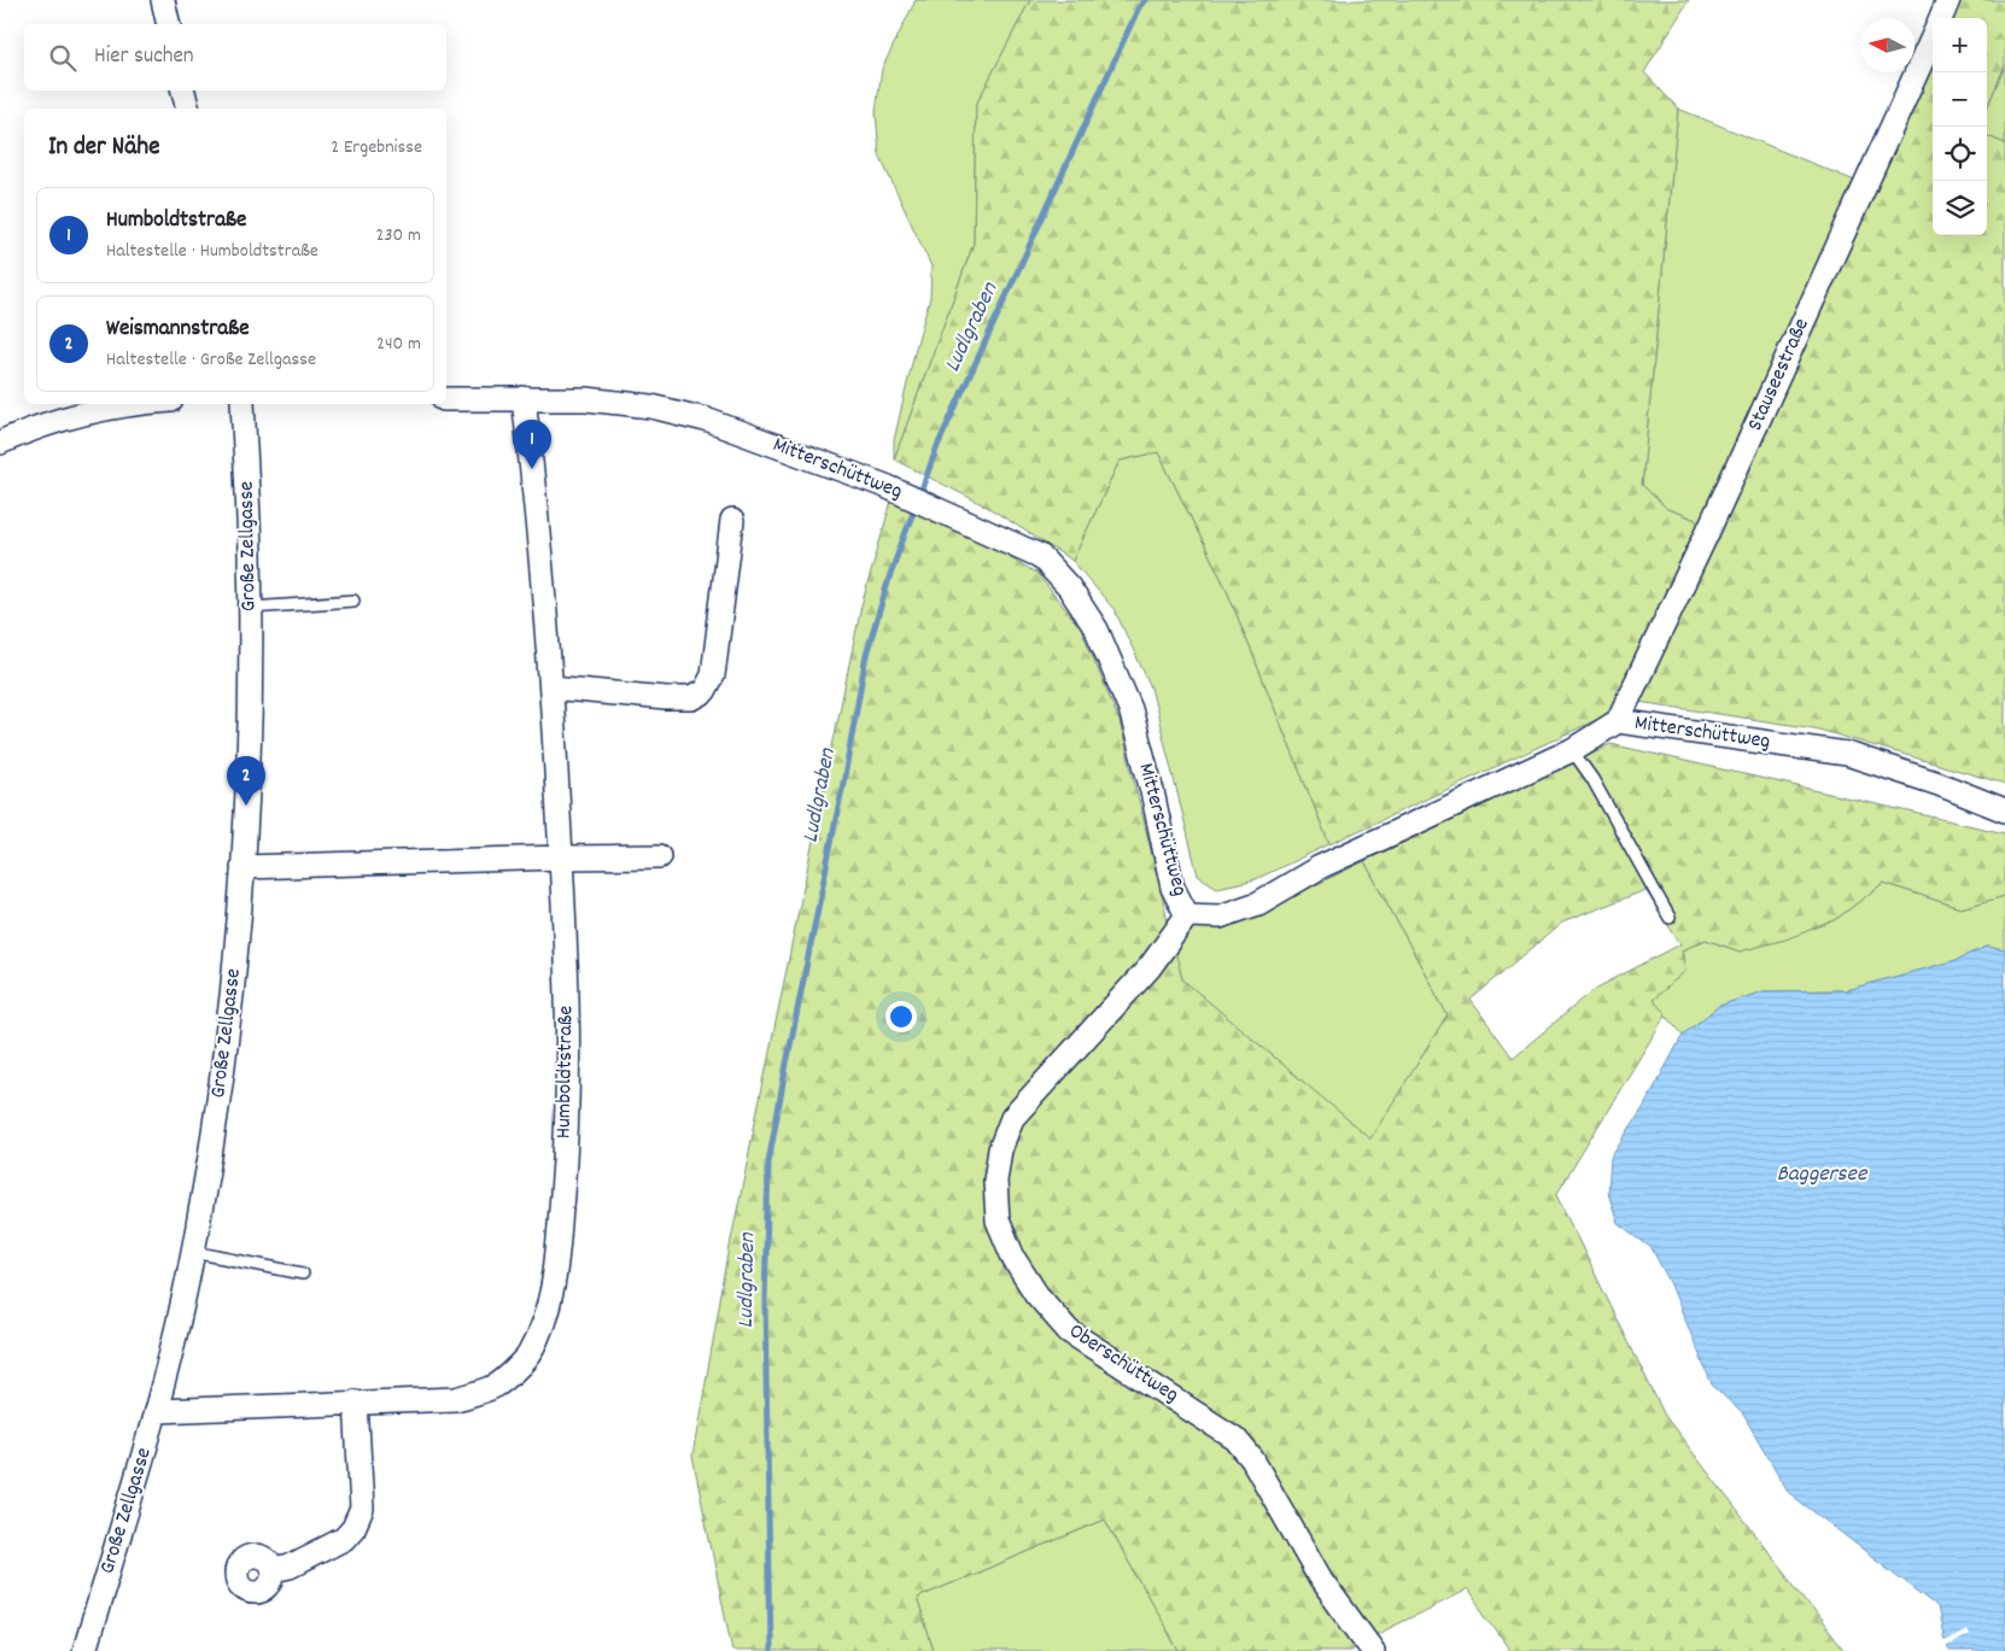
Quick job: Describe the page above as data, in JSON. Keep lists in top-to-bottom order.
{
  "streets": {
    "street": [
      "Stauseestraße",
      "Mitterschüttweg",
      "Große Zellgasse",
      "Humboldtstraße",
      "Oberschüttweg"
    ]
  },
  "crossings": [
    ["Stauseestraße", "Mitterschüttweg"],
    ["Mitterschüttweg", "Humboldtstraße"],
    ["Mitterschüttweg", "Oberschüttweg"],
    ["Große Zellgasse", "Humboldtstraße"]
  ],
  "water": ["Ludlgraben", "Baggersee"],
  "north": "left",
  "page": {
    "map_buttons": ["+", "−"],
    "search": "Hier suchen",
    "heading": ["In der Nähe", "2 Ergebnisse"],
    "list": [
      {
        "mark": "1",
        "name": "Humboldtstraße",
        "note": "Haltestelle · Humboldtstraße",
        "value": "230 m"
      },
      {
        "mark": "2",
        "name": "Weismannstraße",
        "note": "Haltestelle · Große Zellgasse",
        "value": "240 m"
      }
    ],
    "pins": ["1", "2"]
  }
}
